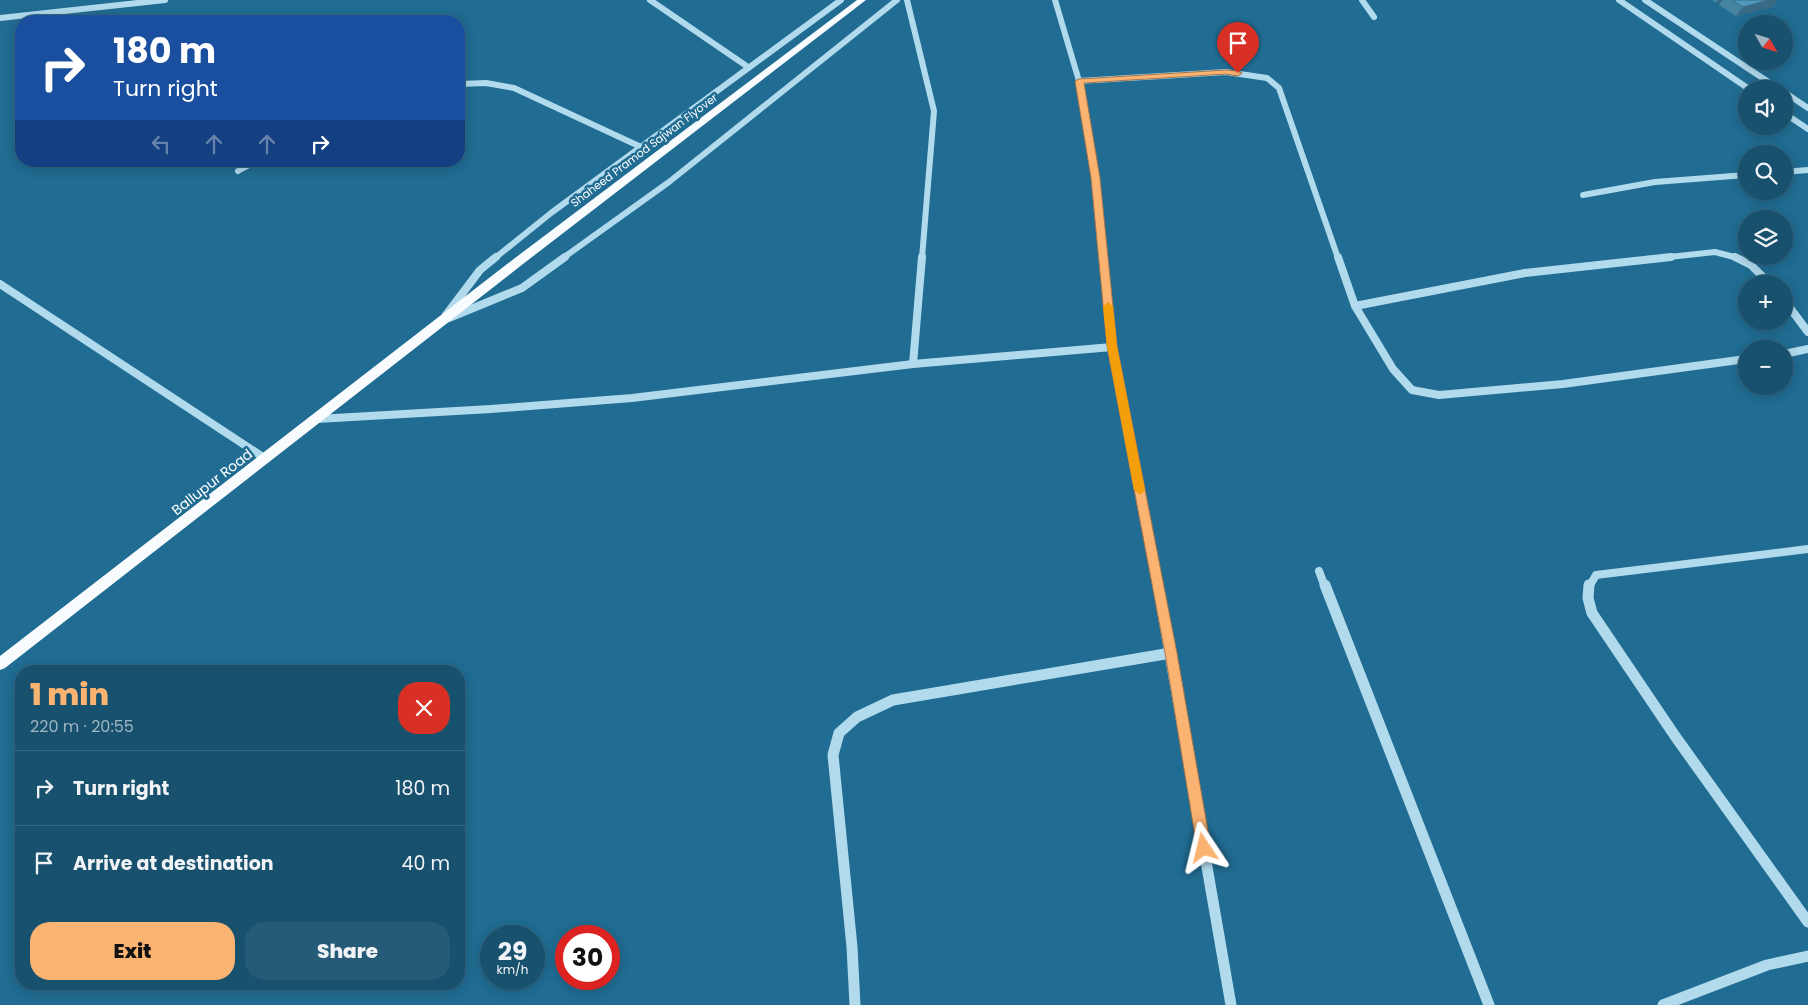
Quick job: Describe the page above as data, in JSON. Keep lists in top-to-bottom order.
{
  "streets": {
    "main road": ["Shaheed Pramod Sajwan Flyover", "Ballupur Road"]
  },
  "crossings": [
    ["Shaheed Pramod Sajwan Flyover", "Ballupur Road"]
  ],
  "north": "bottom right",
  "page": {
    "map_buttons": ["+", "−"],
    "turn": ["180 m", "Turn right"],
    "heading": ["1 min", "220 m · 20:55"],
    "list": [
      {
        "name": "Turn right",
        "value": "180 m"
      },
      {
        "name": "Arrive at destination",
        "value": "40 m"
      }
    ],
    "buttons": ["Exit", "Share"],
    "speed": "29 km/h",
    "limit": "30"
  }
}
